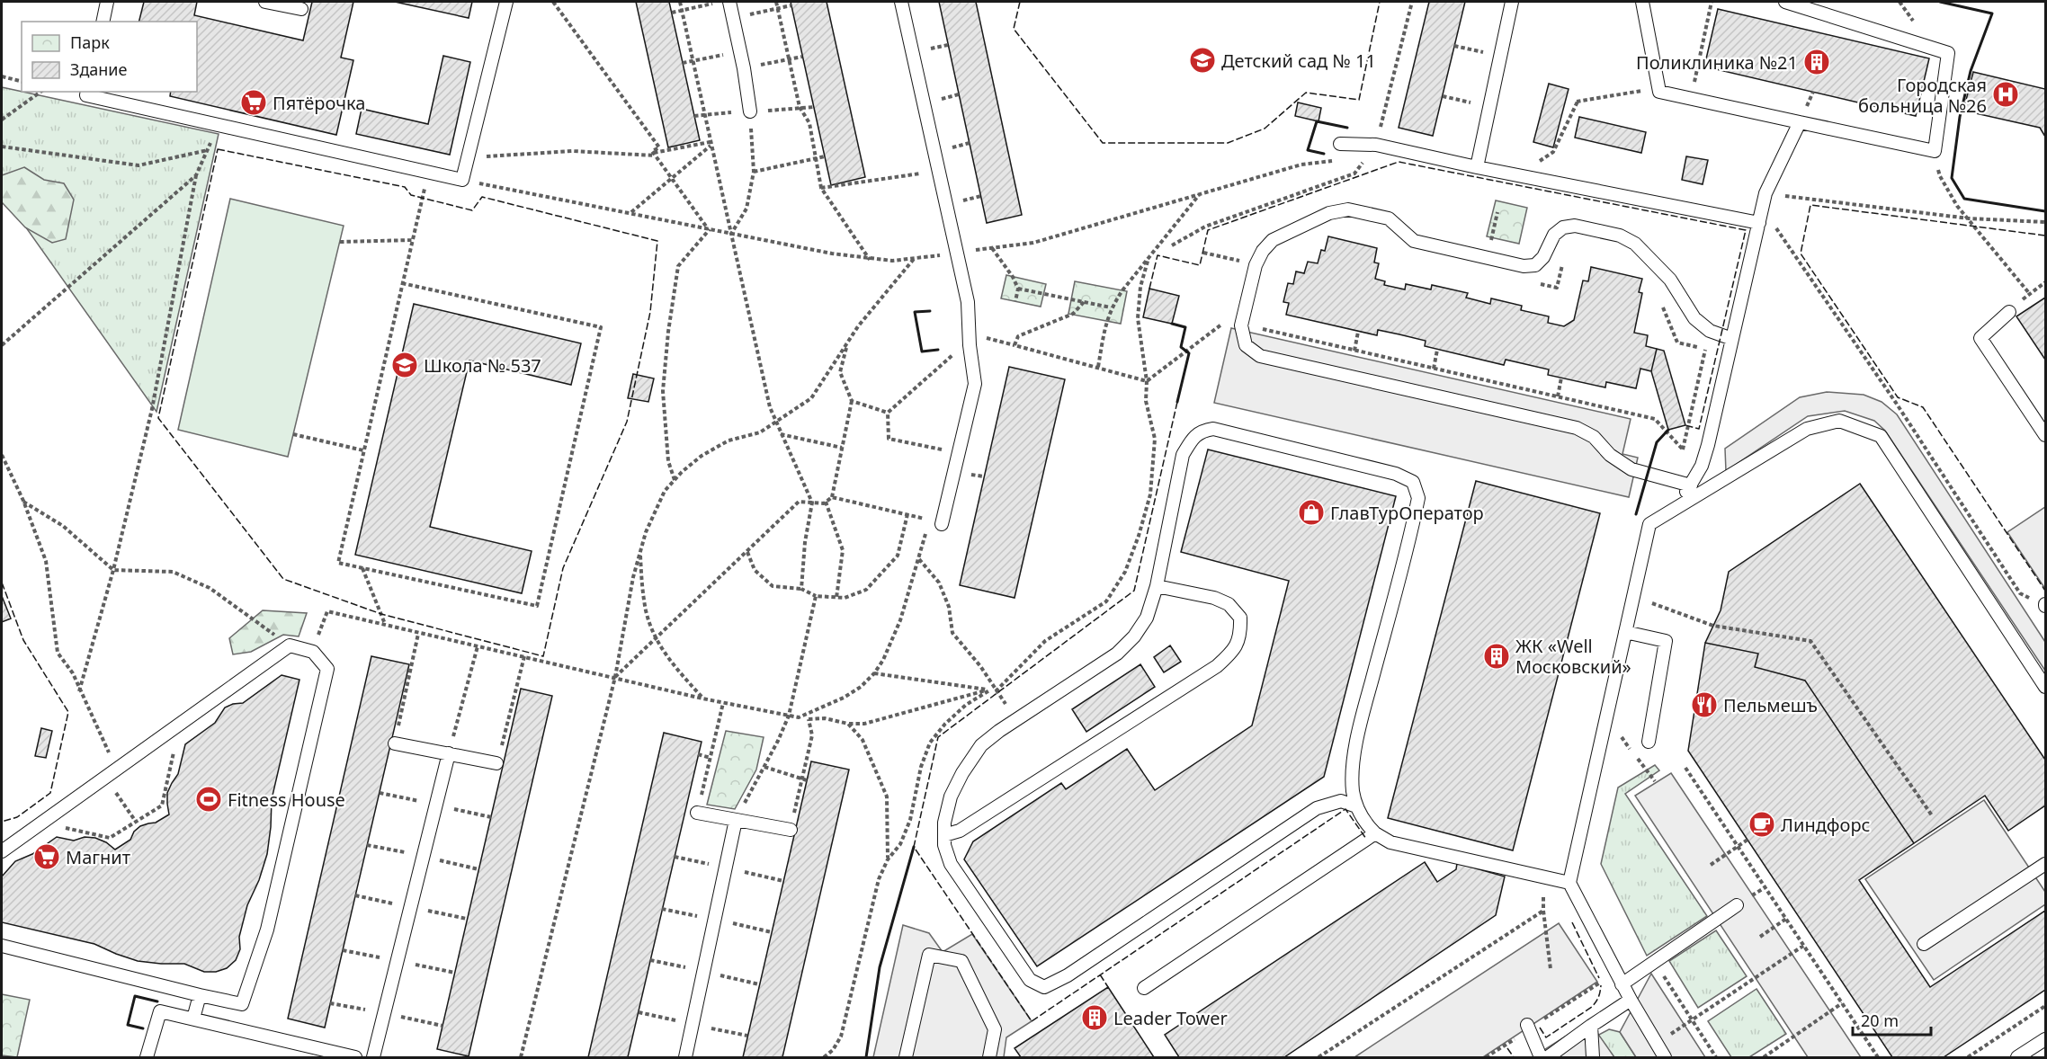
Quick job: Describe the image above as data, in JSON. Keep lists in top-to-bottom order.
{
  "places": {
    "school or university": ["Детский сад № 11", "Школа № 537"],
    "building": ["Поликлиника №21", "ЖК «Well Московский»", "Leader Tower"],
    "hospital": ["Городская больница №26"],
    "supermarket": ["Пятёрочка", "Магнит"],
    "shop": ["ГлавТурОператор"],
    "restaurant": ["Пельмешъ"],
    "sports": ["Fitness House"],
    "cafe": ["Линдфорс"]
  },
  "legend": ["Парк", "Здание"],
  "scale_bar": "20 m"
}
